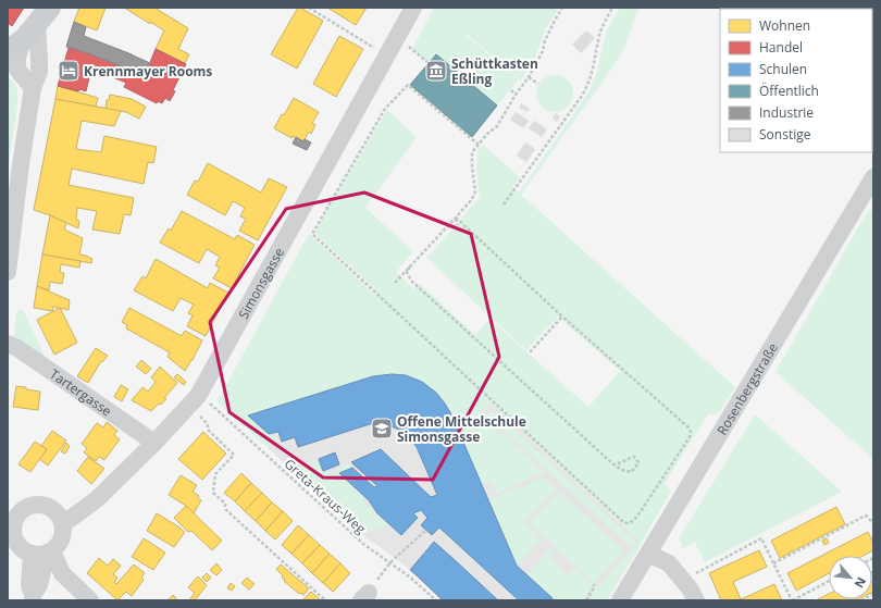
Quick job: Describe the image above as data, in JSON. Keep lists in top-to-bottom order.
{
  "streets": {
    "street": ["Simonsgasse", "Rosenbergstraße", "Tartergasse"],
    "path": ["Greta-Kraus-Weg"]
  },
  "crossings": [
    ["Simonsgasse", "Tartergasse"]
  ],
  "places": {
    "hotel": ["Krennmayer Rooms"],
    "museum": ["Schüttkasten Eßling"],
    "school or university": ["Offene Mittelschule Simonsgasse"]
  },
  "legend": [
    "Wohnen",
    "Handel",
    "Schulen",
    "Öffentlich",
    "Industrie",
    "Sonstige"
  ],
  "north": "bottom right"
}
